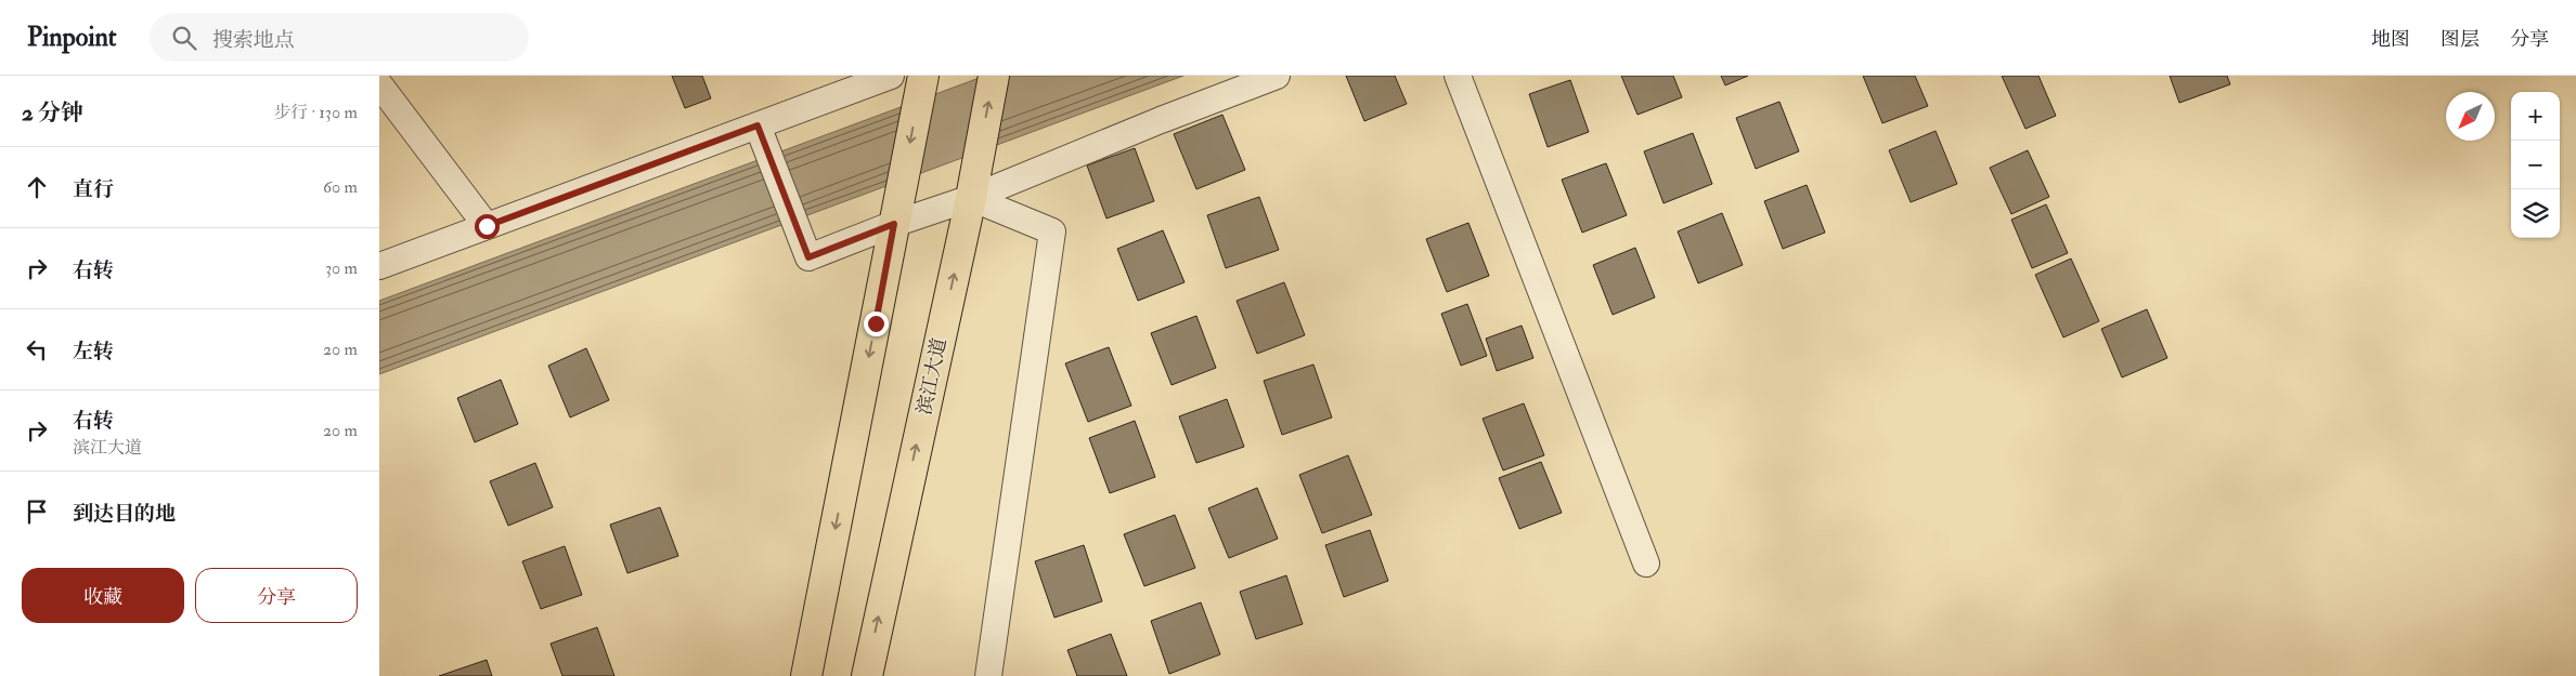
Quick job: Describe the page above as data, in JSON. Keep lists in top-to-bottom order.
{
  "streets": {
    "main road": ["滨江大道"]
  },
  "north": "bottom left",
  "page": {
    "header": "Pinpoint",
    "search": "搜索地点",
    "nav": ["地图", "图层", "分享"],
    "heading": ["2 分钟", "步行 · 130 m"],
    "map_buttons": ["+", "−"],
    "list": [
      ["直行", "60 m"],
      ["右转", "30 m"],
      ["左转", "20 m"],
      ["右转", "滨江大道", "20 m"],
      "到达目的地"
    ],
    "buttons": ["收藏", "分享"]
  }
}
